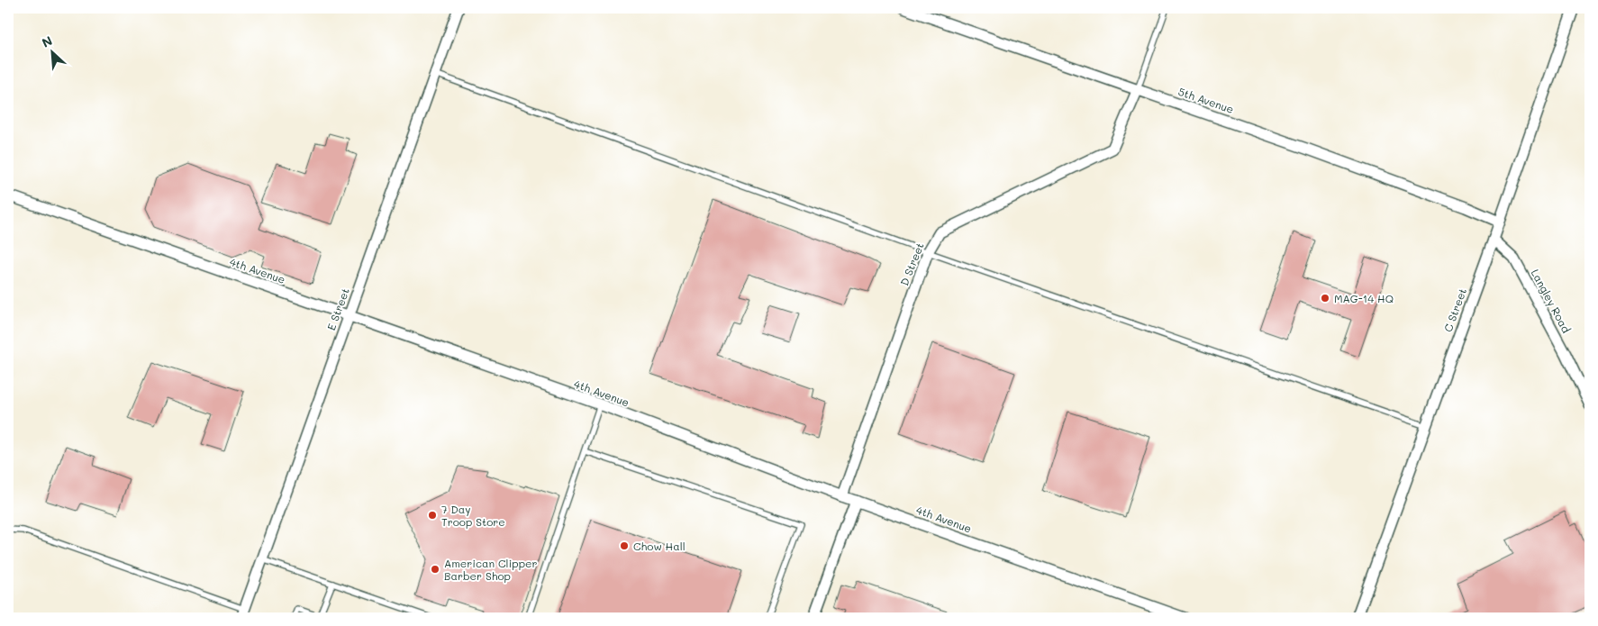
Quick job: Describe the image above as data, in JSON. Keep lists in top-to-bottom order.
{
  "streets": {
    "street": [
      "5th Avenue",
      "D Street",
      "4th Avenue",
      "Langley Road",
      "E Street",
      "C Street"
    ]
  },
  "crossings": [
    ["5th Avenue", "D Street"],
    ["5th Avenue", "C Street"],
    ["D Street", "4th Avenue"],
    ["4th Avenue", "E Street"],
    ["Langley Road", "C Street"]
  ],
  "places": [
    "MAG-14 HQ",
    "7 Day Troop Store",
    "Chow Hall",
    "American Clipper Barber Shop"
  ],
  "north": "top left"
}
